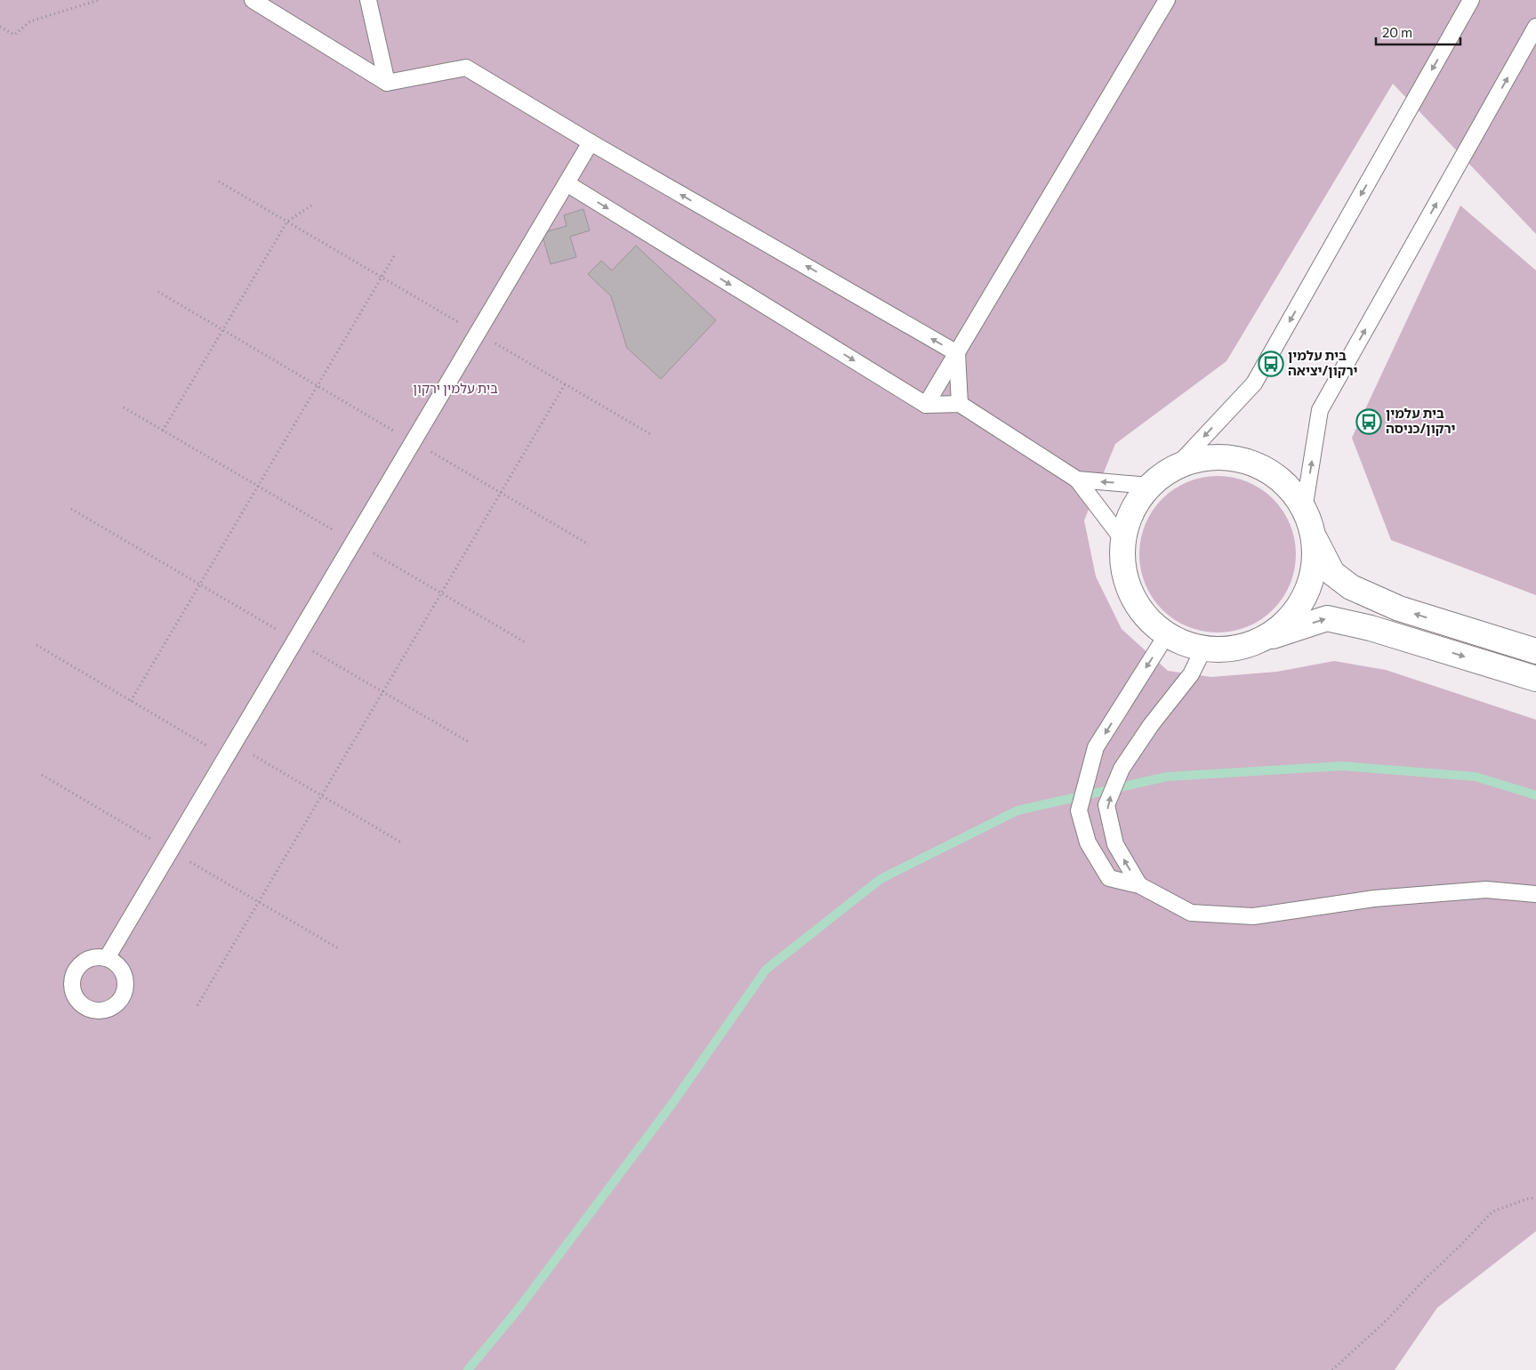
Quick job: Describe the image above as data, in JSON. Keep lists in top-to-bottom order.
{
  "parks": ["בית עלמין ירקון"],
  "places": {
    "bus stop": ["בית עלמין ירקון/יציאה", "בית עלמין ירקון/כניסה"]
  },
  "scale_bar": "20 m"
}
